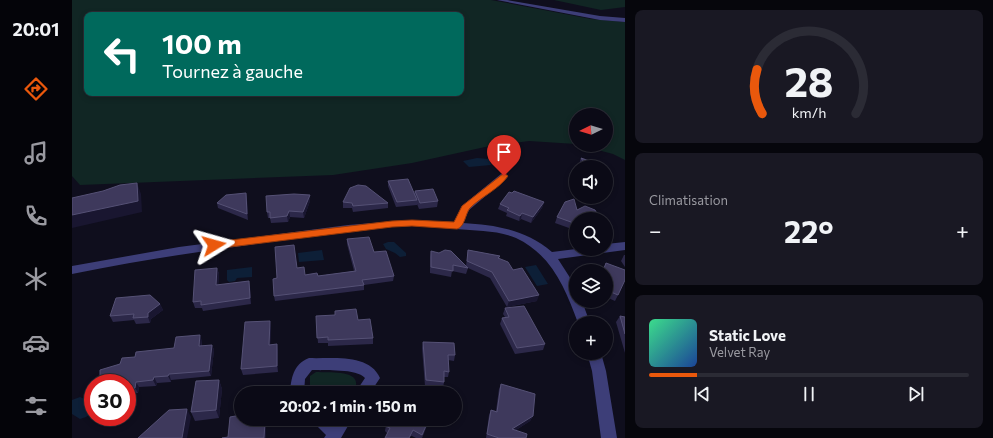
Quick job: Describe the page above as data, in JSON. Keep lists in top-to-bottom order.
{
  "north": "left",
  "page": {
    "tabs": "20:01",
    "turn": ["100 m", "Tournez à gauche"],
    "map_buttons": "+",
    "tile": "Climatisation",
    "heat": ["−", "22°", "+"],
    "song": ["Static Love", "Velvet Ray"],
    "limit": "30",
    "trip": "20:02 · 1 min · 150 m",
    "gauge": ["28", "km/h"]
  }
}
